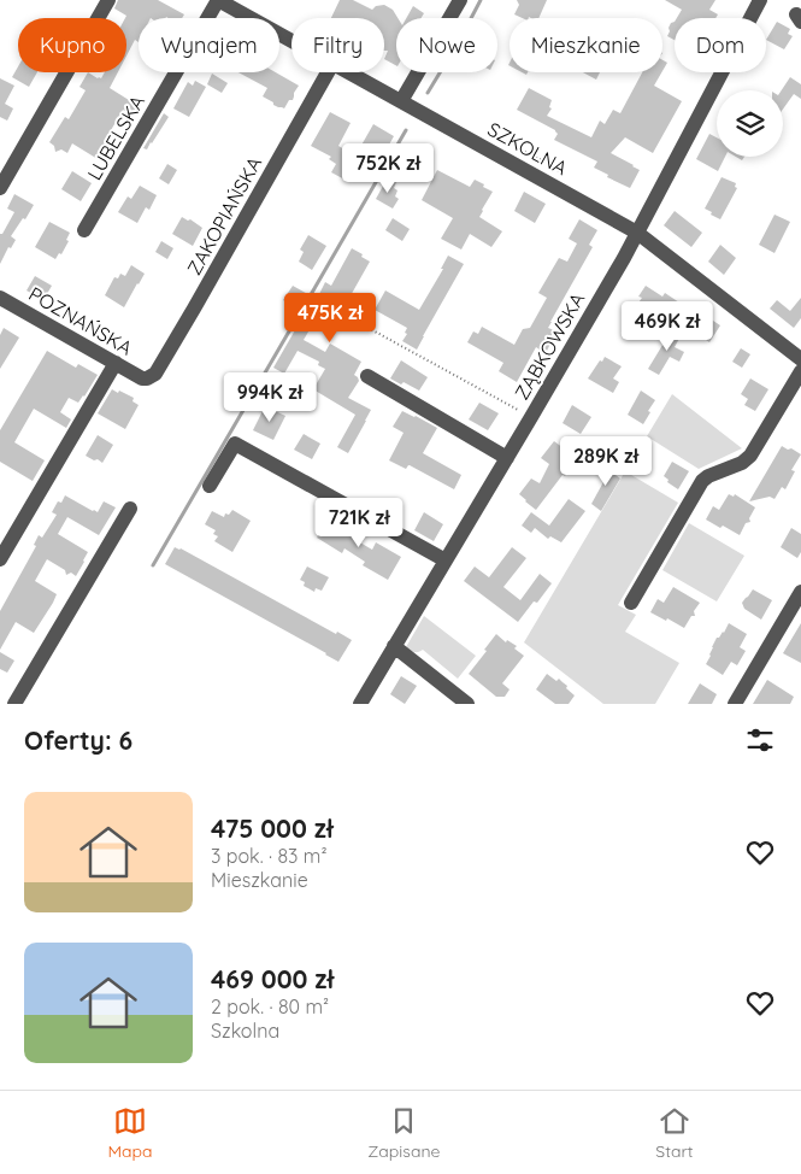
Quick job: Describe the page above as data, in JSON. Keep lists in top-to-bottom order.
{
  "streets": {
    "street": [
      "LUBELSKA",
      "SZKOLNA",
      "ZAKOPIAŃSKA",
      "POZNAŃSKA",
      "ZĄBKOWSKA"
    ]
  },
  "crossings": [
    ["LUBELSKA", "SZKOLNA"],
    ["SZKOLNA", "ZĄBKOWSKA"],
    ["ZAKOPIAŃSKA", "POZNAŃSKA"]
  ],
  "page": {
    "chip": [
      "Kupno",
      "Wynajem",
      "Filtry",
      "Nowe",
      "Mieszkanie",
      "Dom"
    ],
    "price": [
      "752K zł",
      "475K zł",
      "469K zł",
      "994K zł",
      "289K zł",
      "721K zł"
    ],
    "heading": "Oferty: 6",
    "list": [
      {
        "name": "475 000 zł",
        "note": "3 pok. · 83 m² · Mieszkanie"
      },
      {
        "name": "469 000 zł",
        "note": "2 pok. · 80 m² · Szkolna"
      }
    ],
    "tabs": ["Mapa", "Zapisane", "Start"]
  }
}
